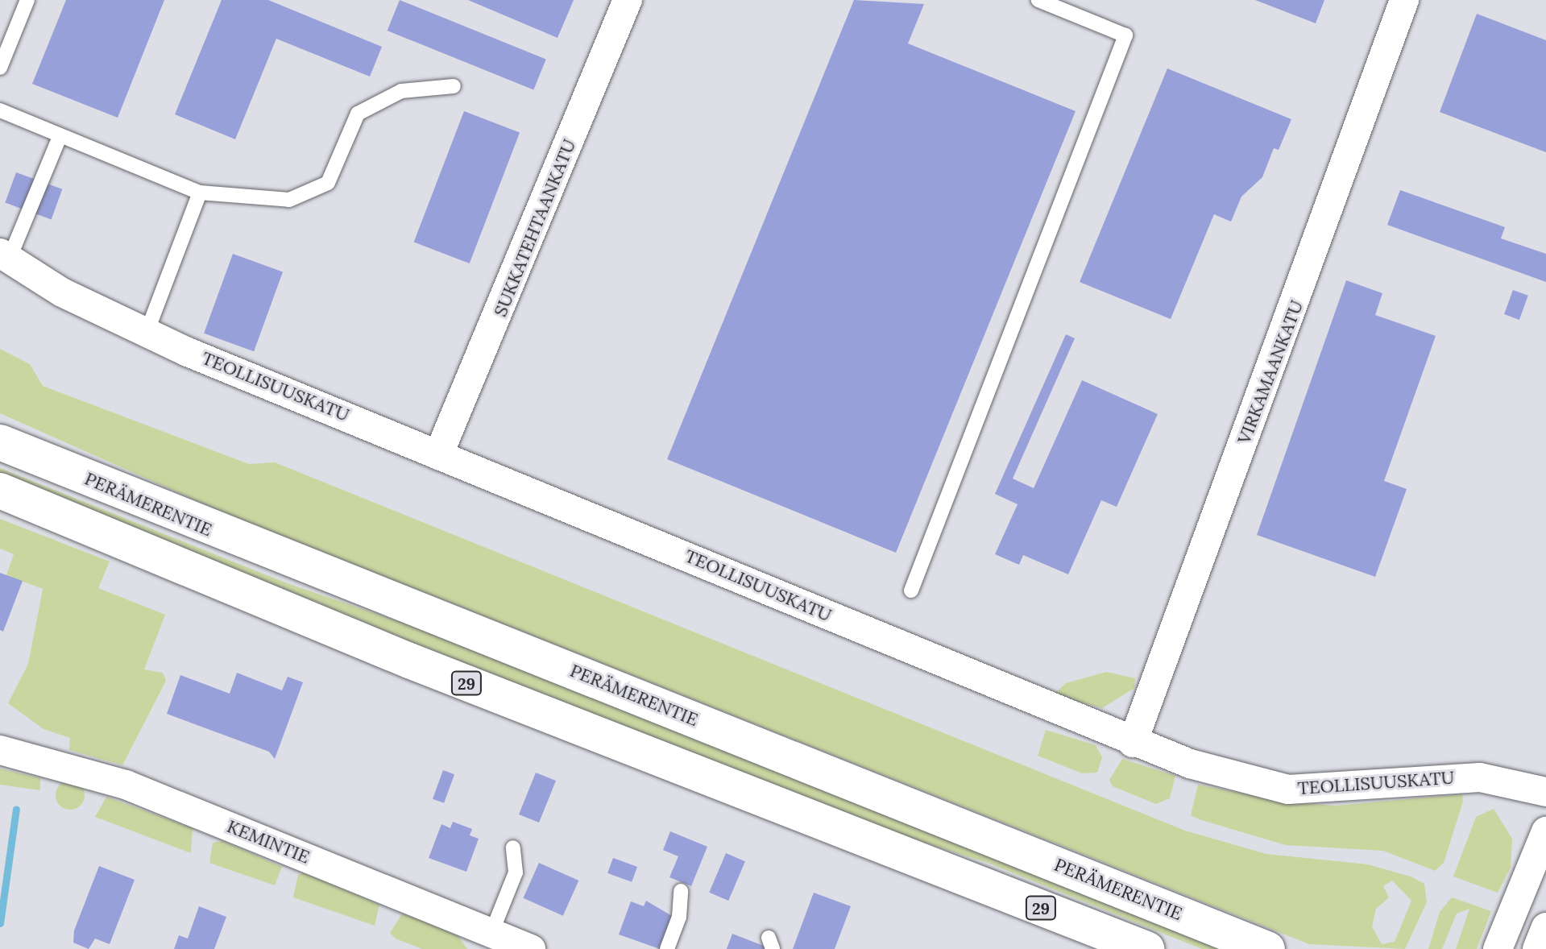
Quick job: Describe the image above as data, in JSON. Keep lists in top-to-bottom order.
{
  "streets": {
    "highway": ["PERÄMERENTIE", "29"],
    "street": [
      "SUKKATEHTAANKATU",
      "VIRKAMAANKATU",
      "TEOLLISUUSKATU",
      "KEMINTIE"
    ]
  },
  "crossings": [
    ["SUKKATEHTAANKATU", "TEOLLISUUSKATU"],
    ["VIRKAMAANKATU", "TEOLLISUUSKATU"]
  ]
}
